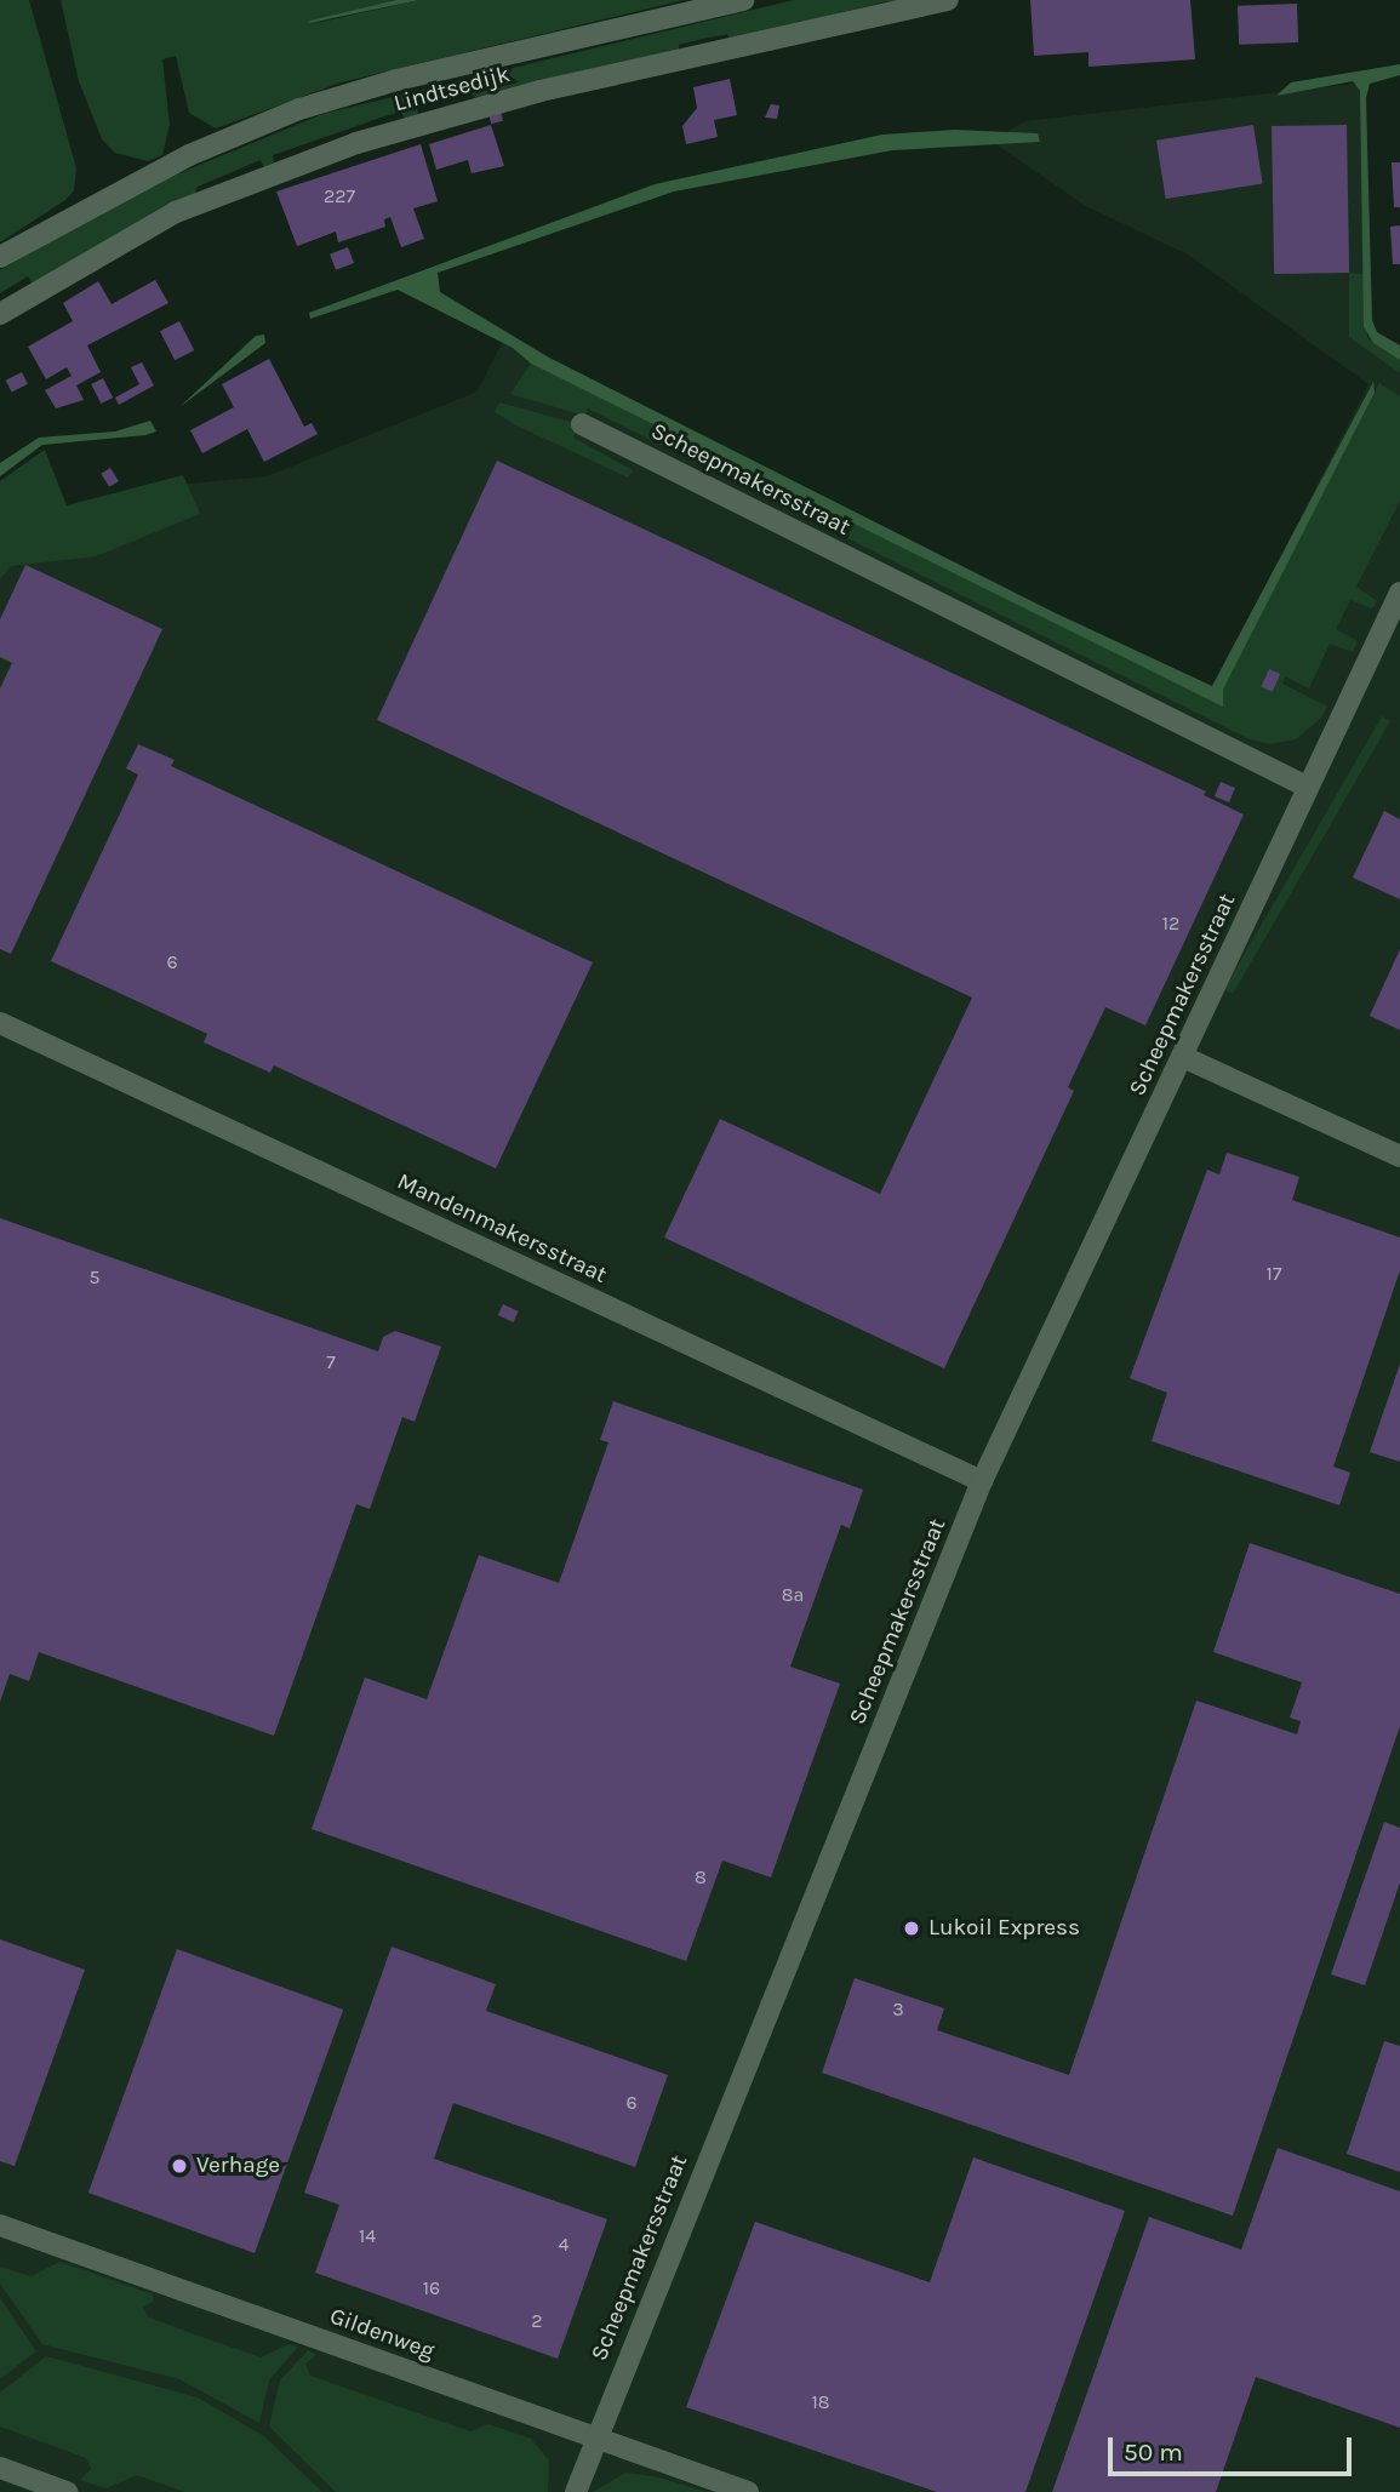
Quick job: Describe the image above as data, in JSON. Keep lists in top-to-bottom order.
{
  "streets": {
    "street": [
      "Lindtsedijk",
      "Scheepmakersstraat",
      "Mandenmakersstraat",
      "Gildenweg"
    ]
  },
  "crossings": [
    ["Scheepmakersstraat", "Mandenmakersstraat"],
    ["Scheepmakersstraat", "Gildenweg"]
  ],
  "places": ["Lukoil Express", "Verhage"],
  "house_numbers": [
    "227",
    "12",
    "6",
    "17",
    "5",
    "7",
    "8a",
    "8",
    "3",
    "6",
    "14",
    "4",
    "16",
    "2",
    "18"
  ],
  "scale_bar": "50 m"
}
